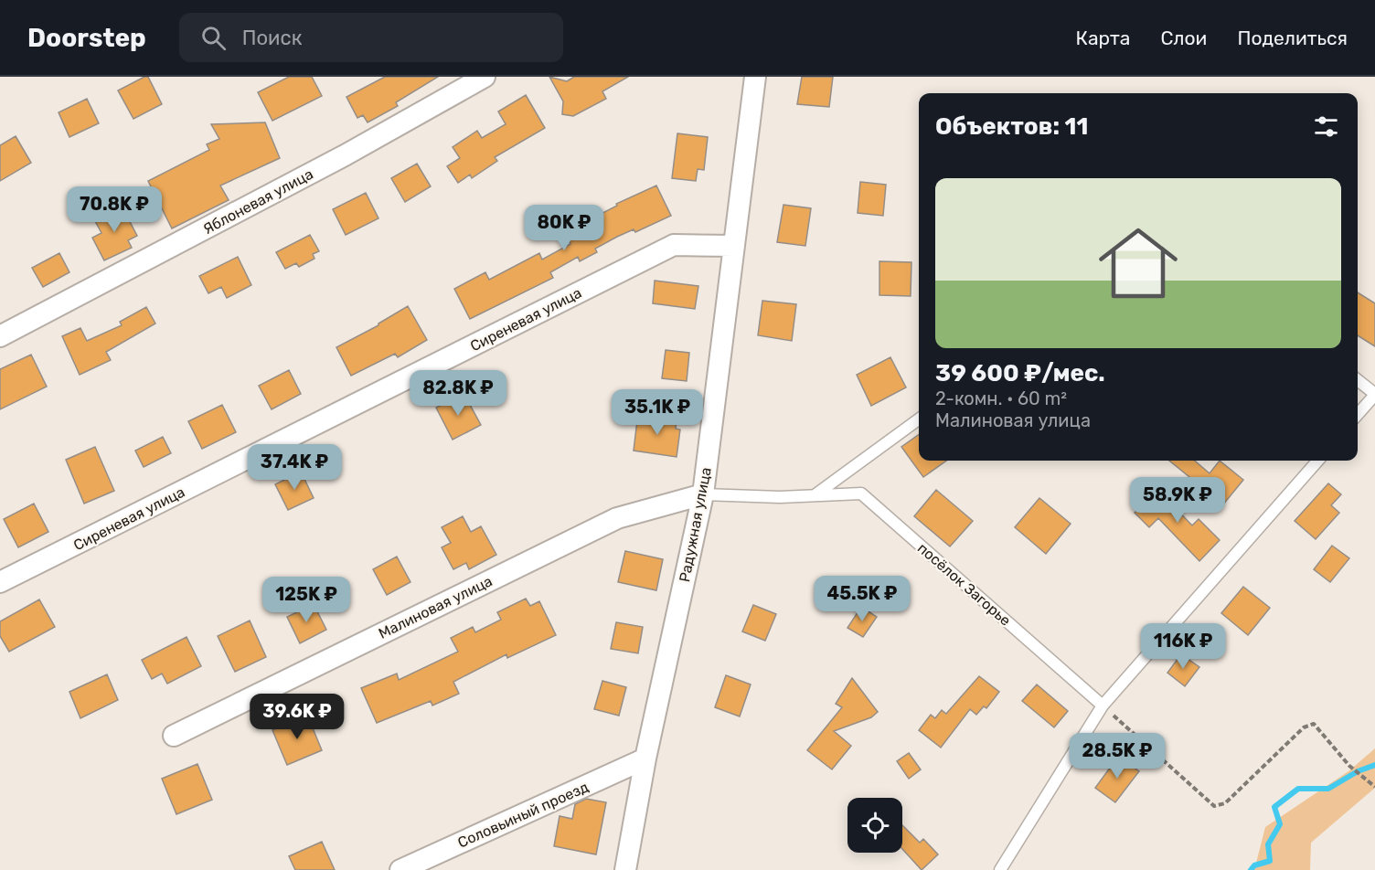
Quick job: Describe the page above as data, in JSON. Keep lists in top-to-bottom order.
{
  "streets": {
    "street": [
      "Яблоневая улица",
      "Сиреневая улица",
      "Радужная улица",
      "Малиновая улица",
      "Соловьиный проезд"
    ],
    "lane": ["посёлок Загорье"]
  },
  "crossings": [
    ["Сиреневая улица", "Радужная улица"],
    ["Радужная улица", "посёлок Загорье"],
    ["Радужная улица", "Малиновая улица"],
    ["Радужная улица", "Соловьиный проезд"],
    ["посёлок Загорье", "Малиновая улица"]
  ],
  "page": {
    "header": "Doorstep",
    "search": "Поиск",
    "nav": ["Карта", "Слои", "Поделиться"],
    "heading": "Объектов: 11",
    "list": [
      {
        "name": "39 600 ₽/мес.",
        "note": "2-комн. · 60 m² · Малиновая улица"
      }
    ],
    "price": [
      "70.8K ₽",
      "80K ₽",
      "82.8K ₽",
      "35.1K ₽",
      "37.4K ₽",
      "58.9K ₽",
      "45.5K ₽",
      "125K ₽",
      "116K ₽",
      "39.6K ₽",
      "28.5K ₽"
    ]
  }
}
